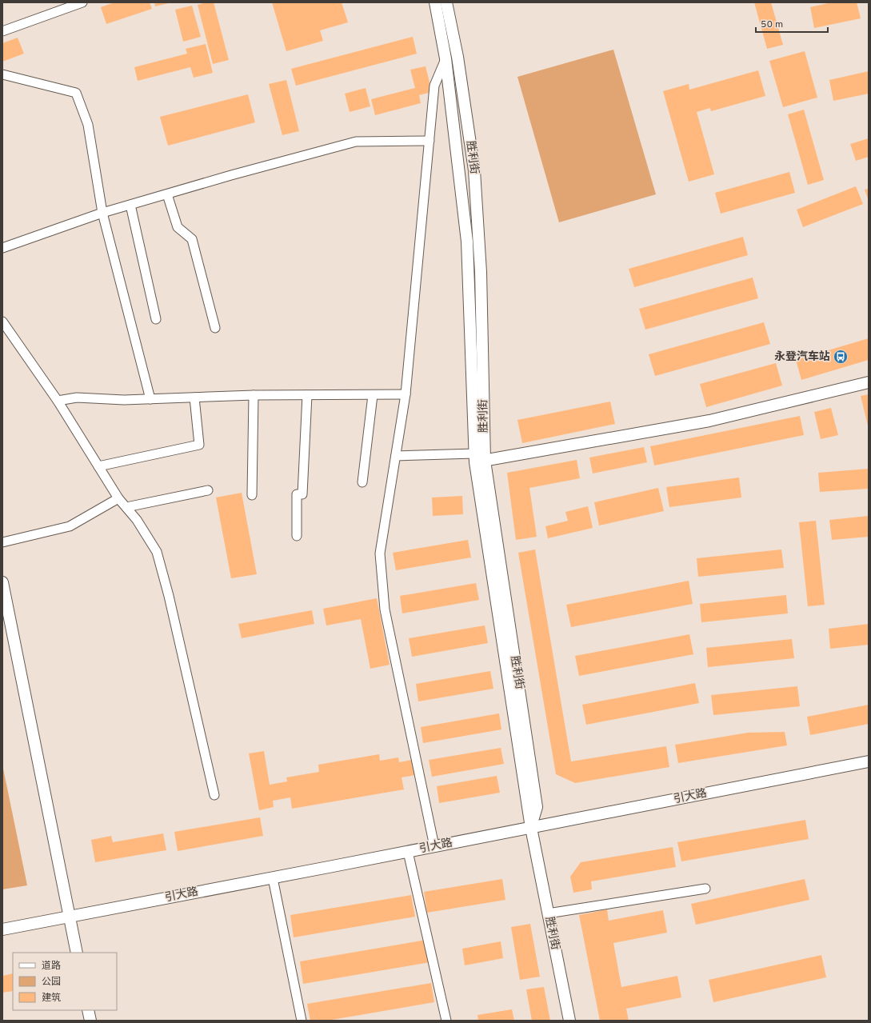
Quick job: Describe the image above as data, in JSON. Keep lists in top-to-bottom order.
{
  "streets": {
    "street": ["胜利街", "引大路"]
  },
  "crossings": [
    ["胜利街", "引大路"]
  ],
  "places": {
    "bus stop": ["永登汽车站"]
  },
  "legend": ["道路", "公园", "建筑"],
  "scale_bar": "50 m"
}
